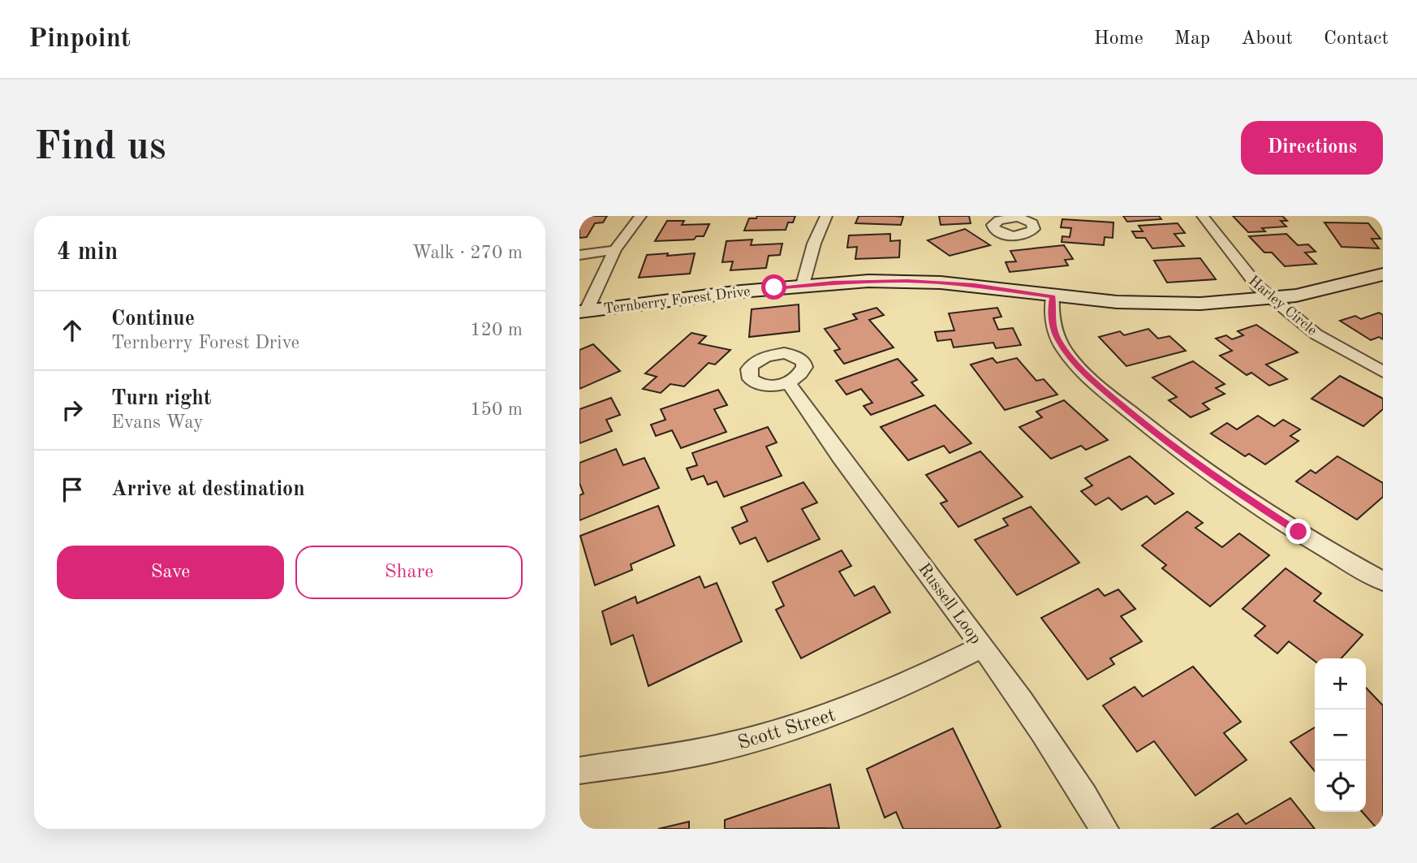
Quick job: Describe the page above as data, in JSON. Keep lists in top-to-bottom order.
{
  "streets": {
    "street": [
      "Ternberry Forest Drive",
      "Harley Circle",
      "Russell Loop",
      "Scott Street"
    ]
  },
  "crossings": [
    ["Ternberry Forest Drive", "Harley Circle"],
    ["Russell Loop", "Scott Street"]
  ],
  "page": {
    "header": "Pinpoint",
    "nav": [
      "Home",
      "Map",
      "About",
      "Contact"
    ],
    "buttons": [
      "Directions",
      ["Save", "Share"]
    ],
    "title": "Find us",
    "heading": ["4 min", "Walk · 270 m"],
    "list": [
      ["Continue", "Ternberry Forest Drive", "120 m"],
      ["Turn right", "Evans Way", "150 m"],
      "Arrive at destination"
    ],
    "map_buttons": ["+", "−"]
  }
}
